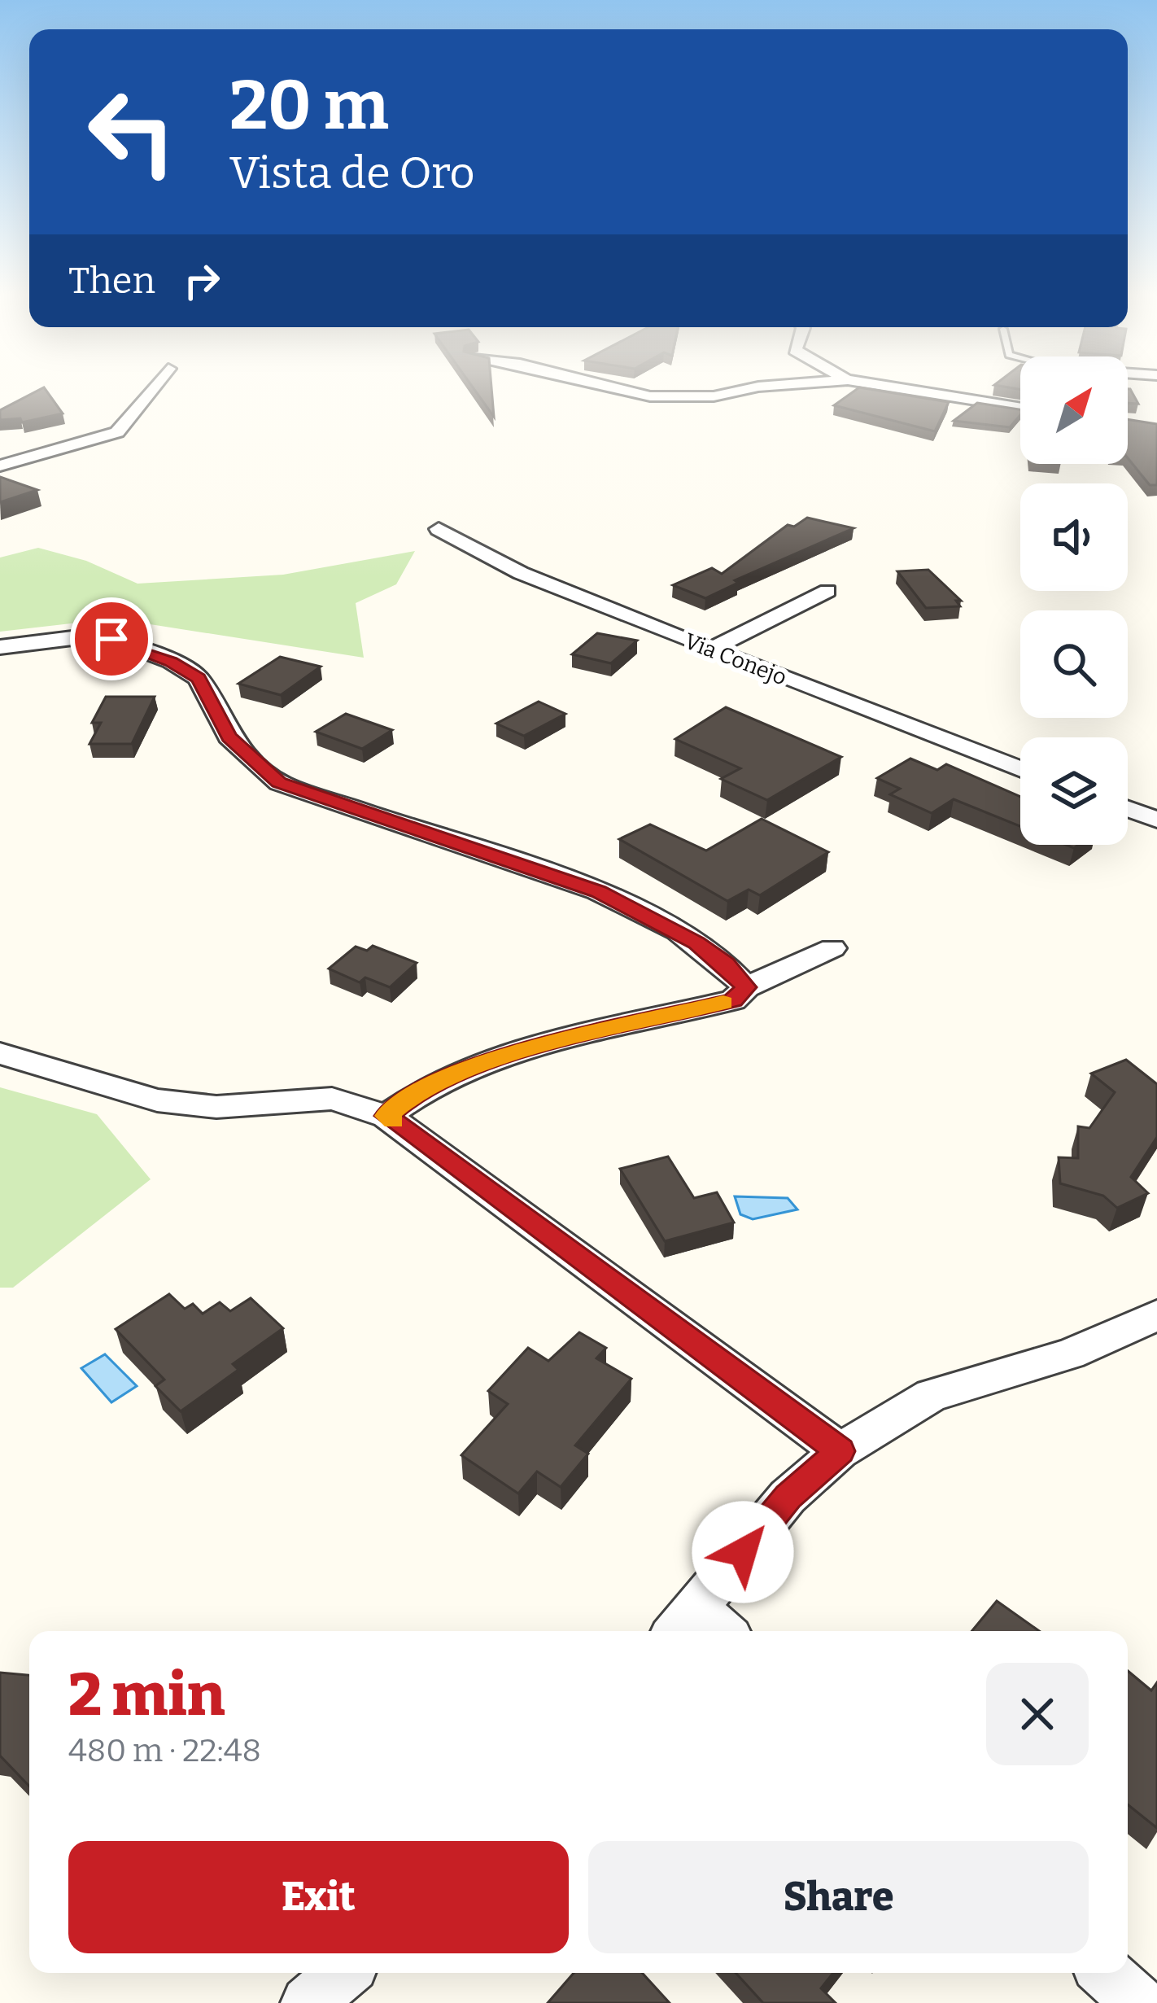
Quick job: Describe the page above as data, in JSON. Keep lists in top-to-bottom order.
{
  "streets": {
    "street": ["Via Conejo"]
  },
  "north": "top right",
  "page": {
    "turn": ["20 m", "Vista de Oro"],
    "then": "Then",
    "heading": ["2 min", "480 m · 22:48"],
    "buttons": ["Exit", "Share"]
  }
}
